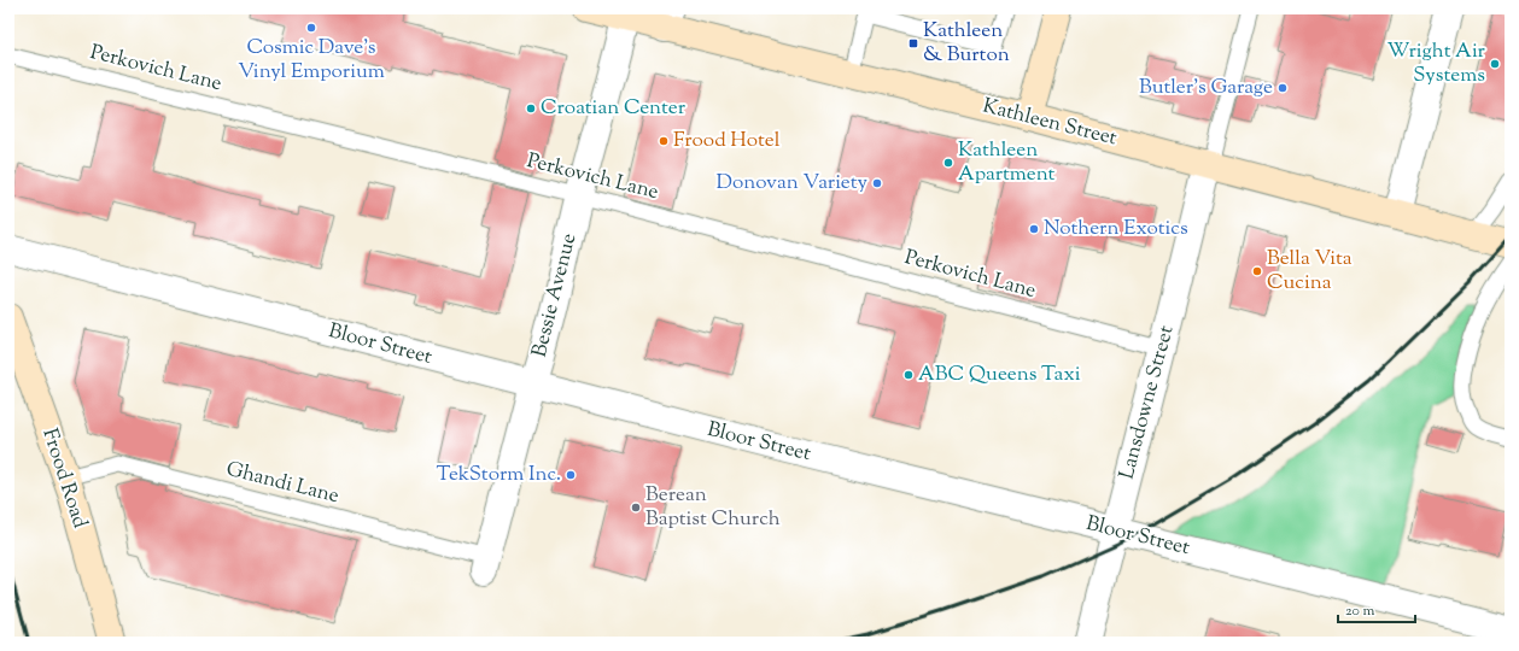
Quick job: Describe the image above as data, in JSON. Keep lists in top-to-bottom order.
{
  "streets": {
    "street": [
      "Kathleen Street",
      "Bessie Avenue",
      "Bloor Street",
      "Lansdowne Street",
      "Frood Road"
    ],
    "lane": ["Perkovich Lane", "Ghandi Lane"]
  },
  "crossings": [
    ["Perkovich Lane", "Bessie Avenue"],
    ["Perkovich Lane", "Lansdowne Street"],
    ["Kathleen Street", "Bessie Avenue"],
    ["Kathleen Street", "Lansdowne Street"],
    ["Bessie Avenue", "Bloor Street"],
    ["Bessie Avenue", "Ghandi Lane"],
    ["Bloor Street", "Lansdowne Street"],
    ["Frood Road", "Ghandi Lane"]
  ],
  "places": {
    "other": [
      "Cosmic Dave's Vinyl Emporium",
      "Wright Air Systems",
      "Butler's Garage",
      "Croatian Center",
      "Frood Hotel",
      "Kathleen Apartment",
      "Donovan Variety",
      "Nothern Exotics",
      "Bella Vita Cucina",
      "ABC Queens Taxi",
      "TekStorm Inc.",
      "Berean Baptist Church"
    ],
    "transit": ["Kathleen & Burton"]
  },
  "scale_bar": "20 m"
}
